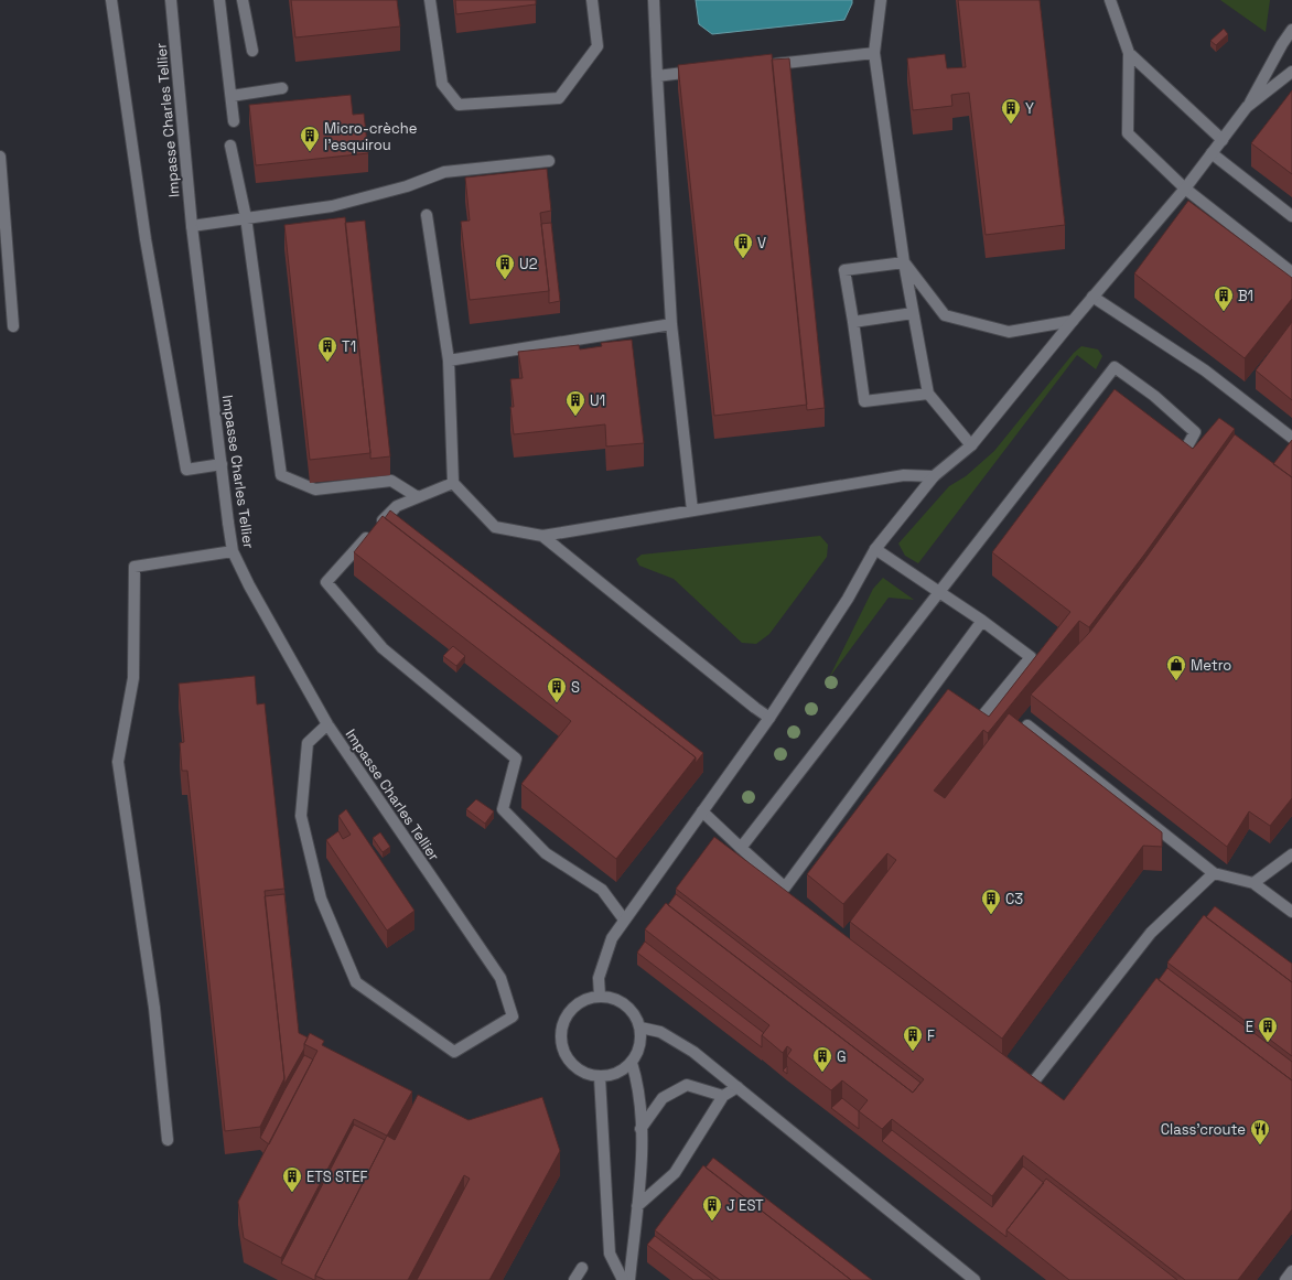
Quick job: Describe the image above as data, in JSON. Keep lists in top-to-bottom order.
{
  "streets": {
    "street": ["Impasse Charles Tellier"]
  },
  "places": {
    "building": [
      "Y",
      "Micro-crèche l’esquirou",
      "V",
      "U2",
      "B1",
      "T1",
      "U1",
      "S",
      "C3",
      "E",
      "F",
      "G",
      "ETS STEF",
      "J EST"
    ],
    "shop": ["Metro"],
    "restaurant": ["Class'croute"]
  }
}
